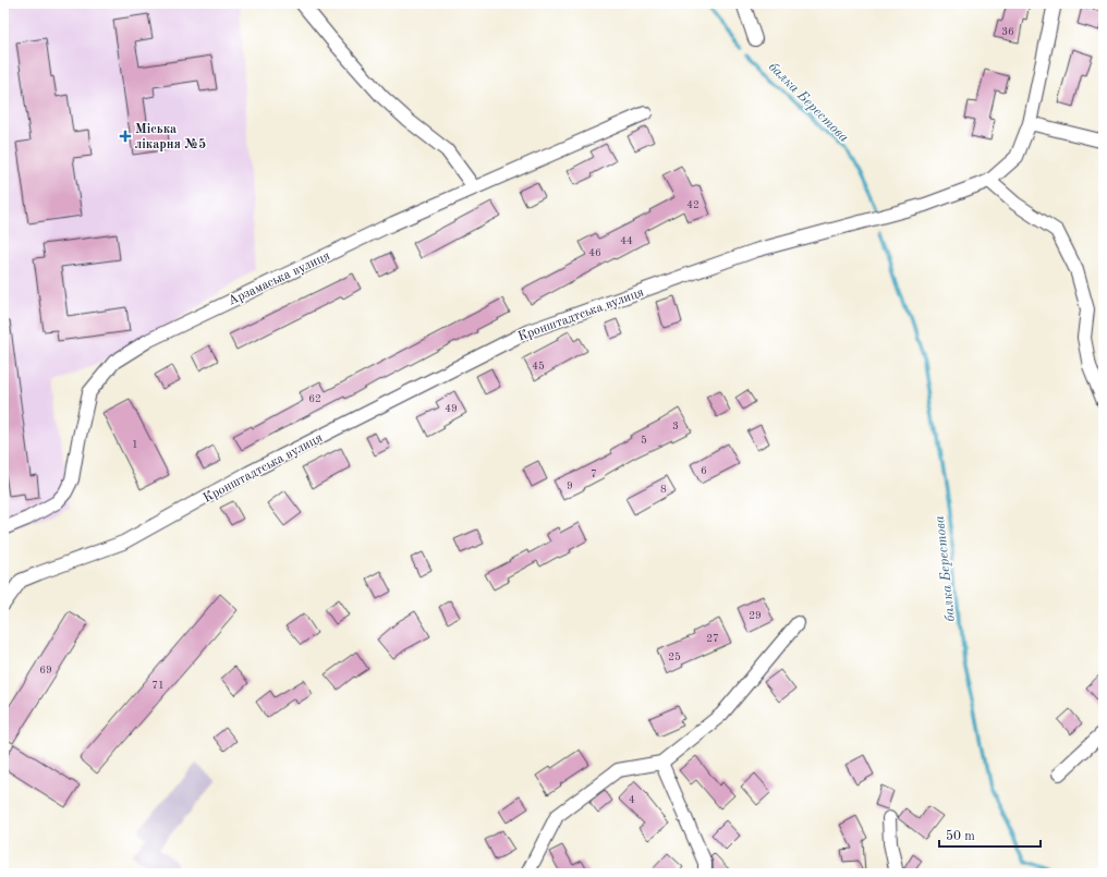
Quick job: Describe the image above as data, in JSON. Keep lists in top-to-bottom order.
{
  "streets": {
    "street": ["Арзамаська вулиця", "Кронштадтська вулиця"]
  },
  "water": ["балка Берестова"],
  "places": {
    "health": ["Міська лікарня №5"]
  },
  "house_numbers": [
    "36",
    "42",
    "44",
    "46",
    "45",
    "62",
    "49",
    "3",
    "5",
    "1",
    "6",
    "7",
    "9",
    "8",
    "29",
    "27",
    "25",
    "69",
    "71",
    "4"
  ],
  "scale_bar": "50 m"
}
